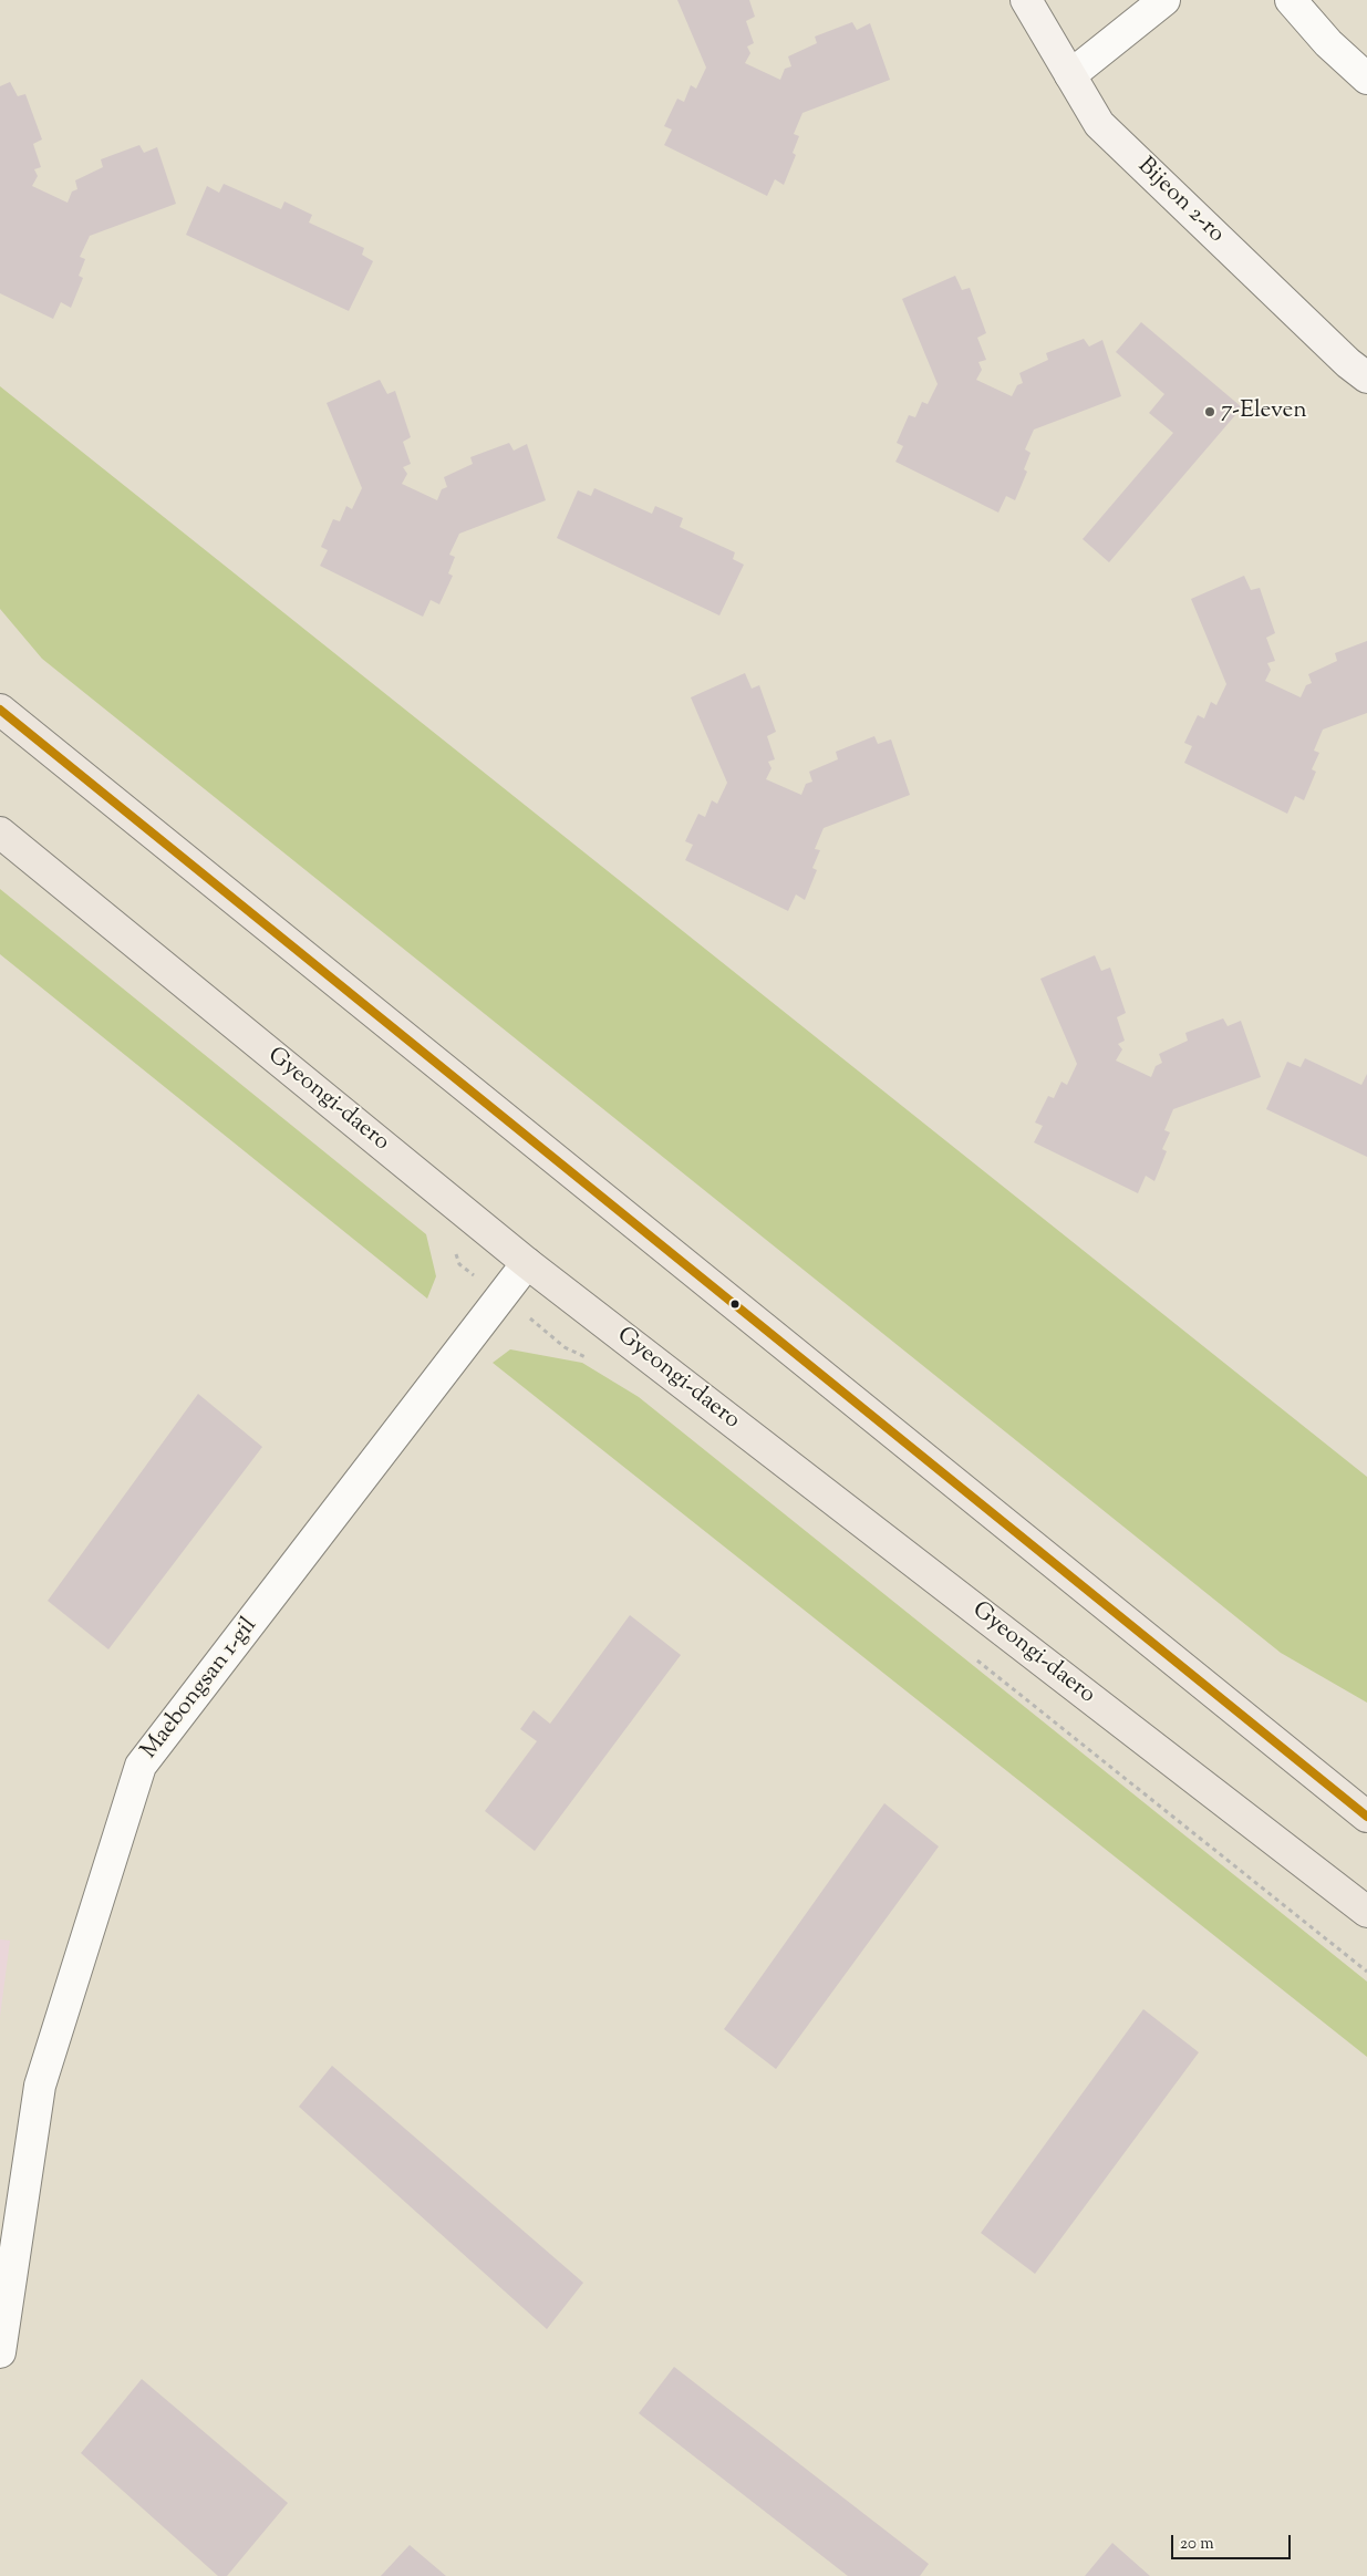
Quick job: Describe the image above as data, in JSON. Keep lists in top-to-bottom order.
{
  "streets": {
    "main road": ["Gyeongi-daero"],
    "street": ["Bijeon 2-ro", "Maebongsan 1-gil"]
  },
  "crossings": [
    ["Gyeongi-daero", "Maebongsan 1-gil"]
  ],
  "places": ["7-Eleven"],
  "scale_bar": "20 m"
}
